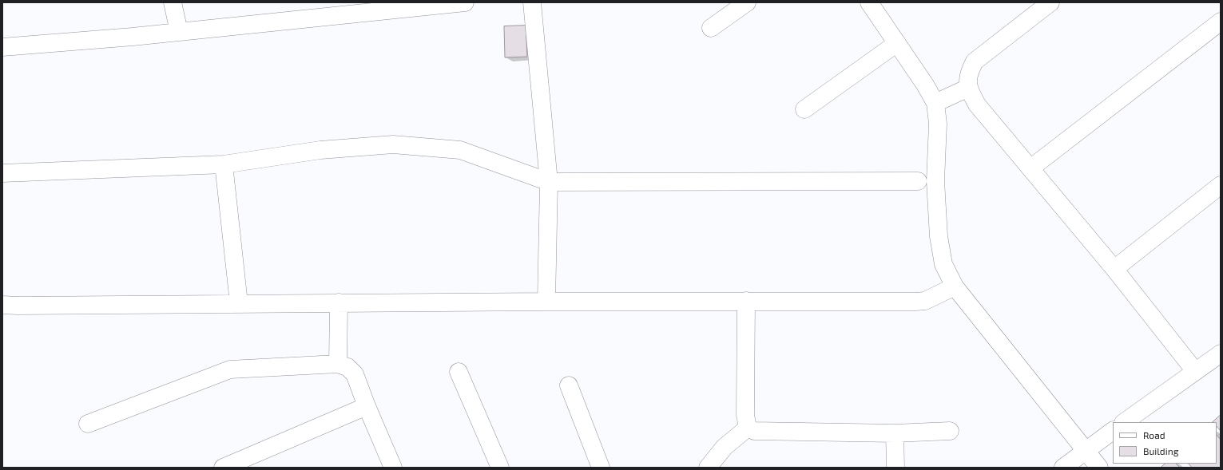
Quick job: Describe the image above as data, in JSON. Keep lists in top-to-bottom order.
{
  "legend": ["Road", "Building"]
}
